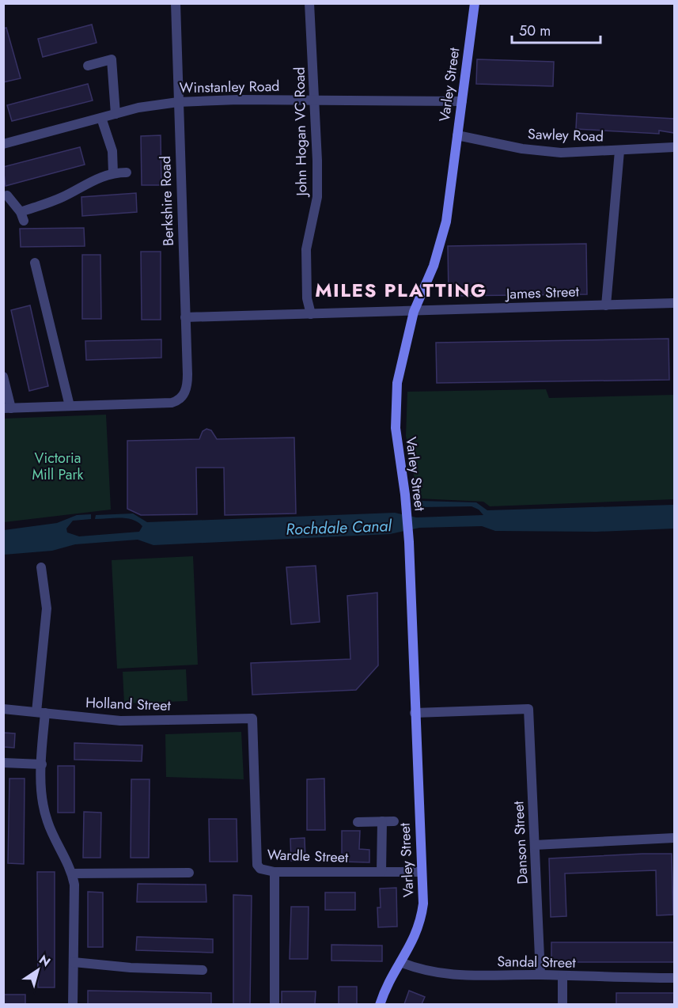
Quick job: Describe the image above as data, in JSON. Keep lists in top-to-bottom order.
{
  "streets": {
    "street": [
      "Varley Street",
      "Winstanley Road",
      "John Hogan VC Road",
      "Sawley Road",
      "Berkshire Road",
      "James Street",
      "Holland Street",
      "Danson Street",
      "Wardle Street",
      "Sandal Street"
    ]
  },
  "crossings": [
    ["Varley Street", "Winstanley Road"],
    ["Varley Street", "Sawley Road"],
    ["Varley Street", "James Street"],
    ["Varley Street", "Danson Street"],
    ["Varley Street", "Wardle Street"],
    ["Varley Street", "Sandal Street"],
    ["Winstanley Road", "John Hogan VC Road"],
    ["Winstanley Road", "Berkshire Road"],
    ["John Hogan VC Road", "James Street"],
    ["Berkshire Road", "James Street"],
    ["Holland Street", "Wardle Street"],
    ["Danson Street", "Sandal Street"]
  ],
  "districts": ["MILES PLATTING"],
  "water": ["Rochdale Canal"],
  "parks": ["Victoria Mill Park"],
  "scale_bar": "50 m",
  "north": "top right"
}
